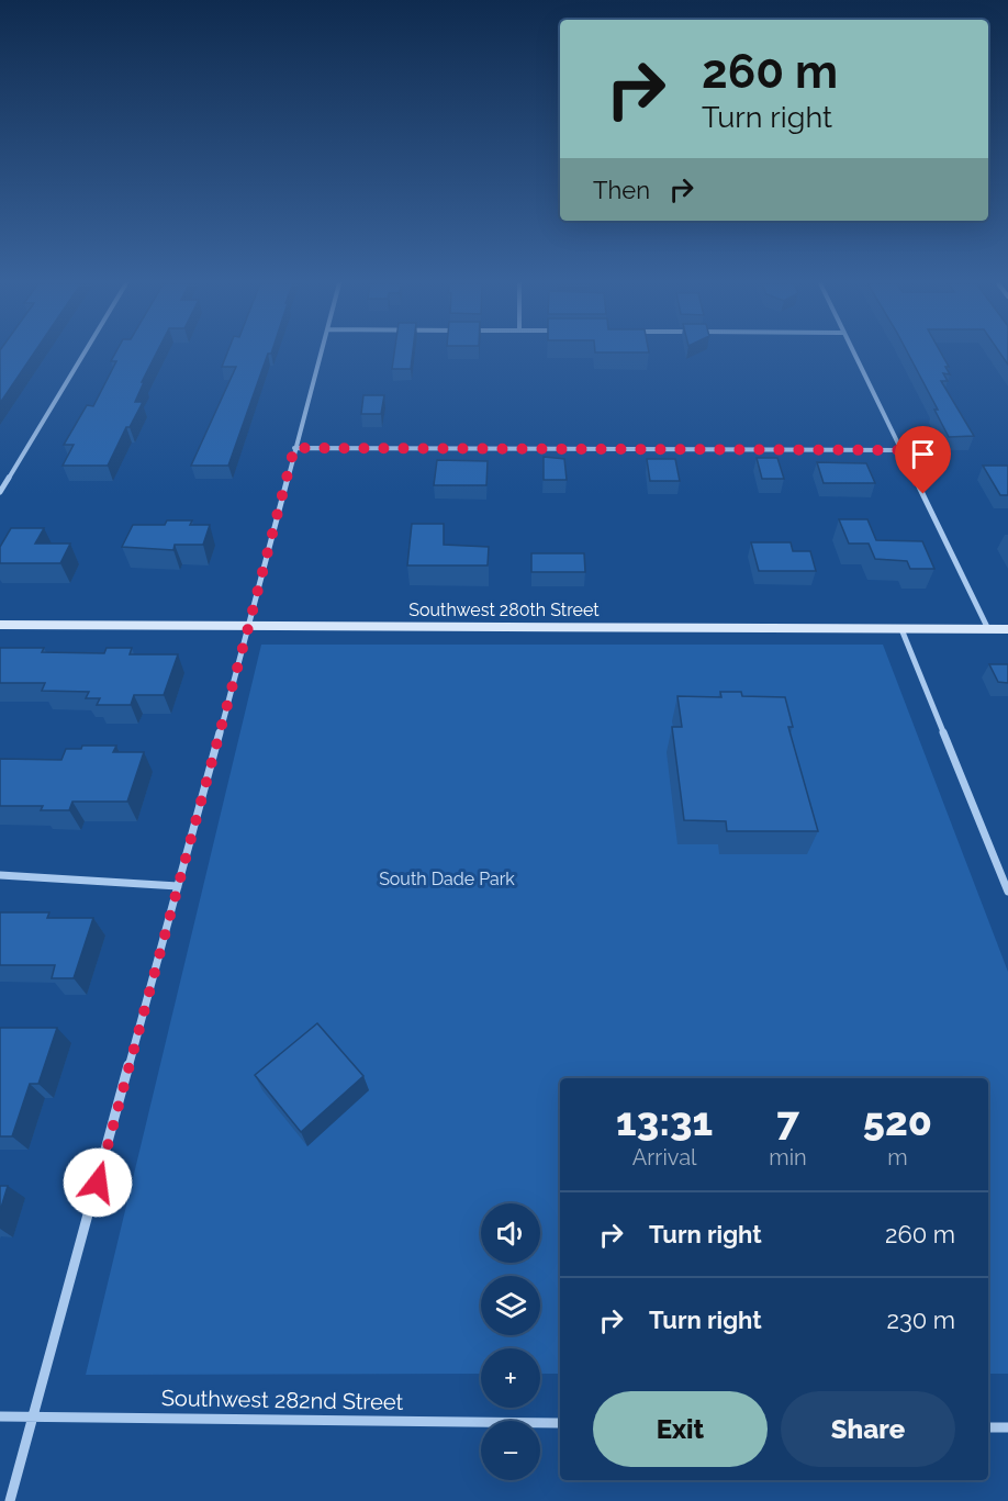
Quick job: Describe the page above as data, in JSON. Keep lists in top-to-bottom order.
{
  "streets": {
    "street": ["Southwest 280th Street", "Southwest 282nd Street"]
  },
  "parks": ["South Dade Park"],
  "page": {
    "turn": ["260 m", "Turn right"],
    "then": "Then",
    "eta": [
      "13:31",
      "Arrival",
      "7",
      "min",
      "520",
      "m"
    ],
    "list": [
      {
        "name": "Turn right",
        "value": "260 m"
      },
      {
        "name": "Turn right",
        "value": "230 m"
      }
    ],
    "map_buttons": ["+", "−"],
    "buttons": ["Exit", "Share"]
  }
}
